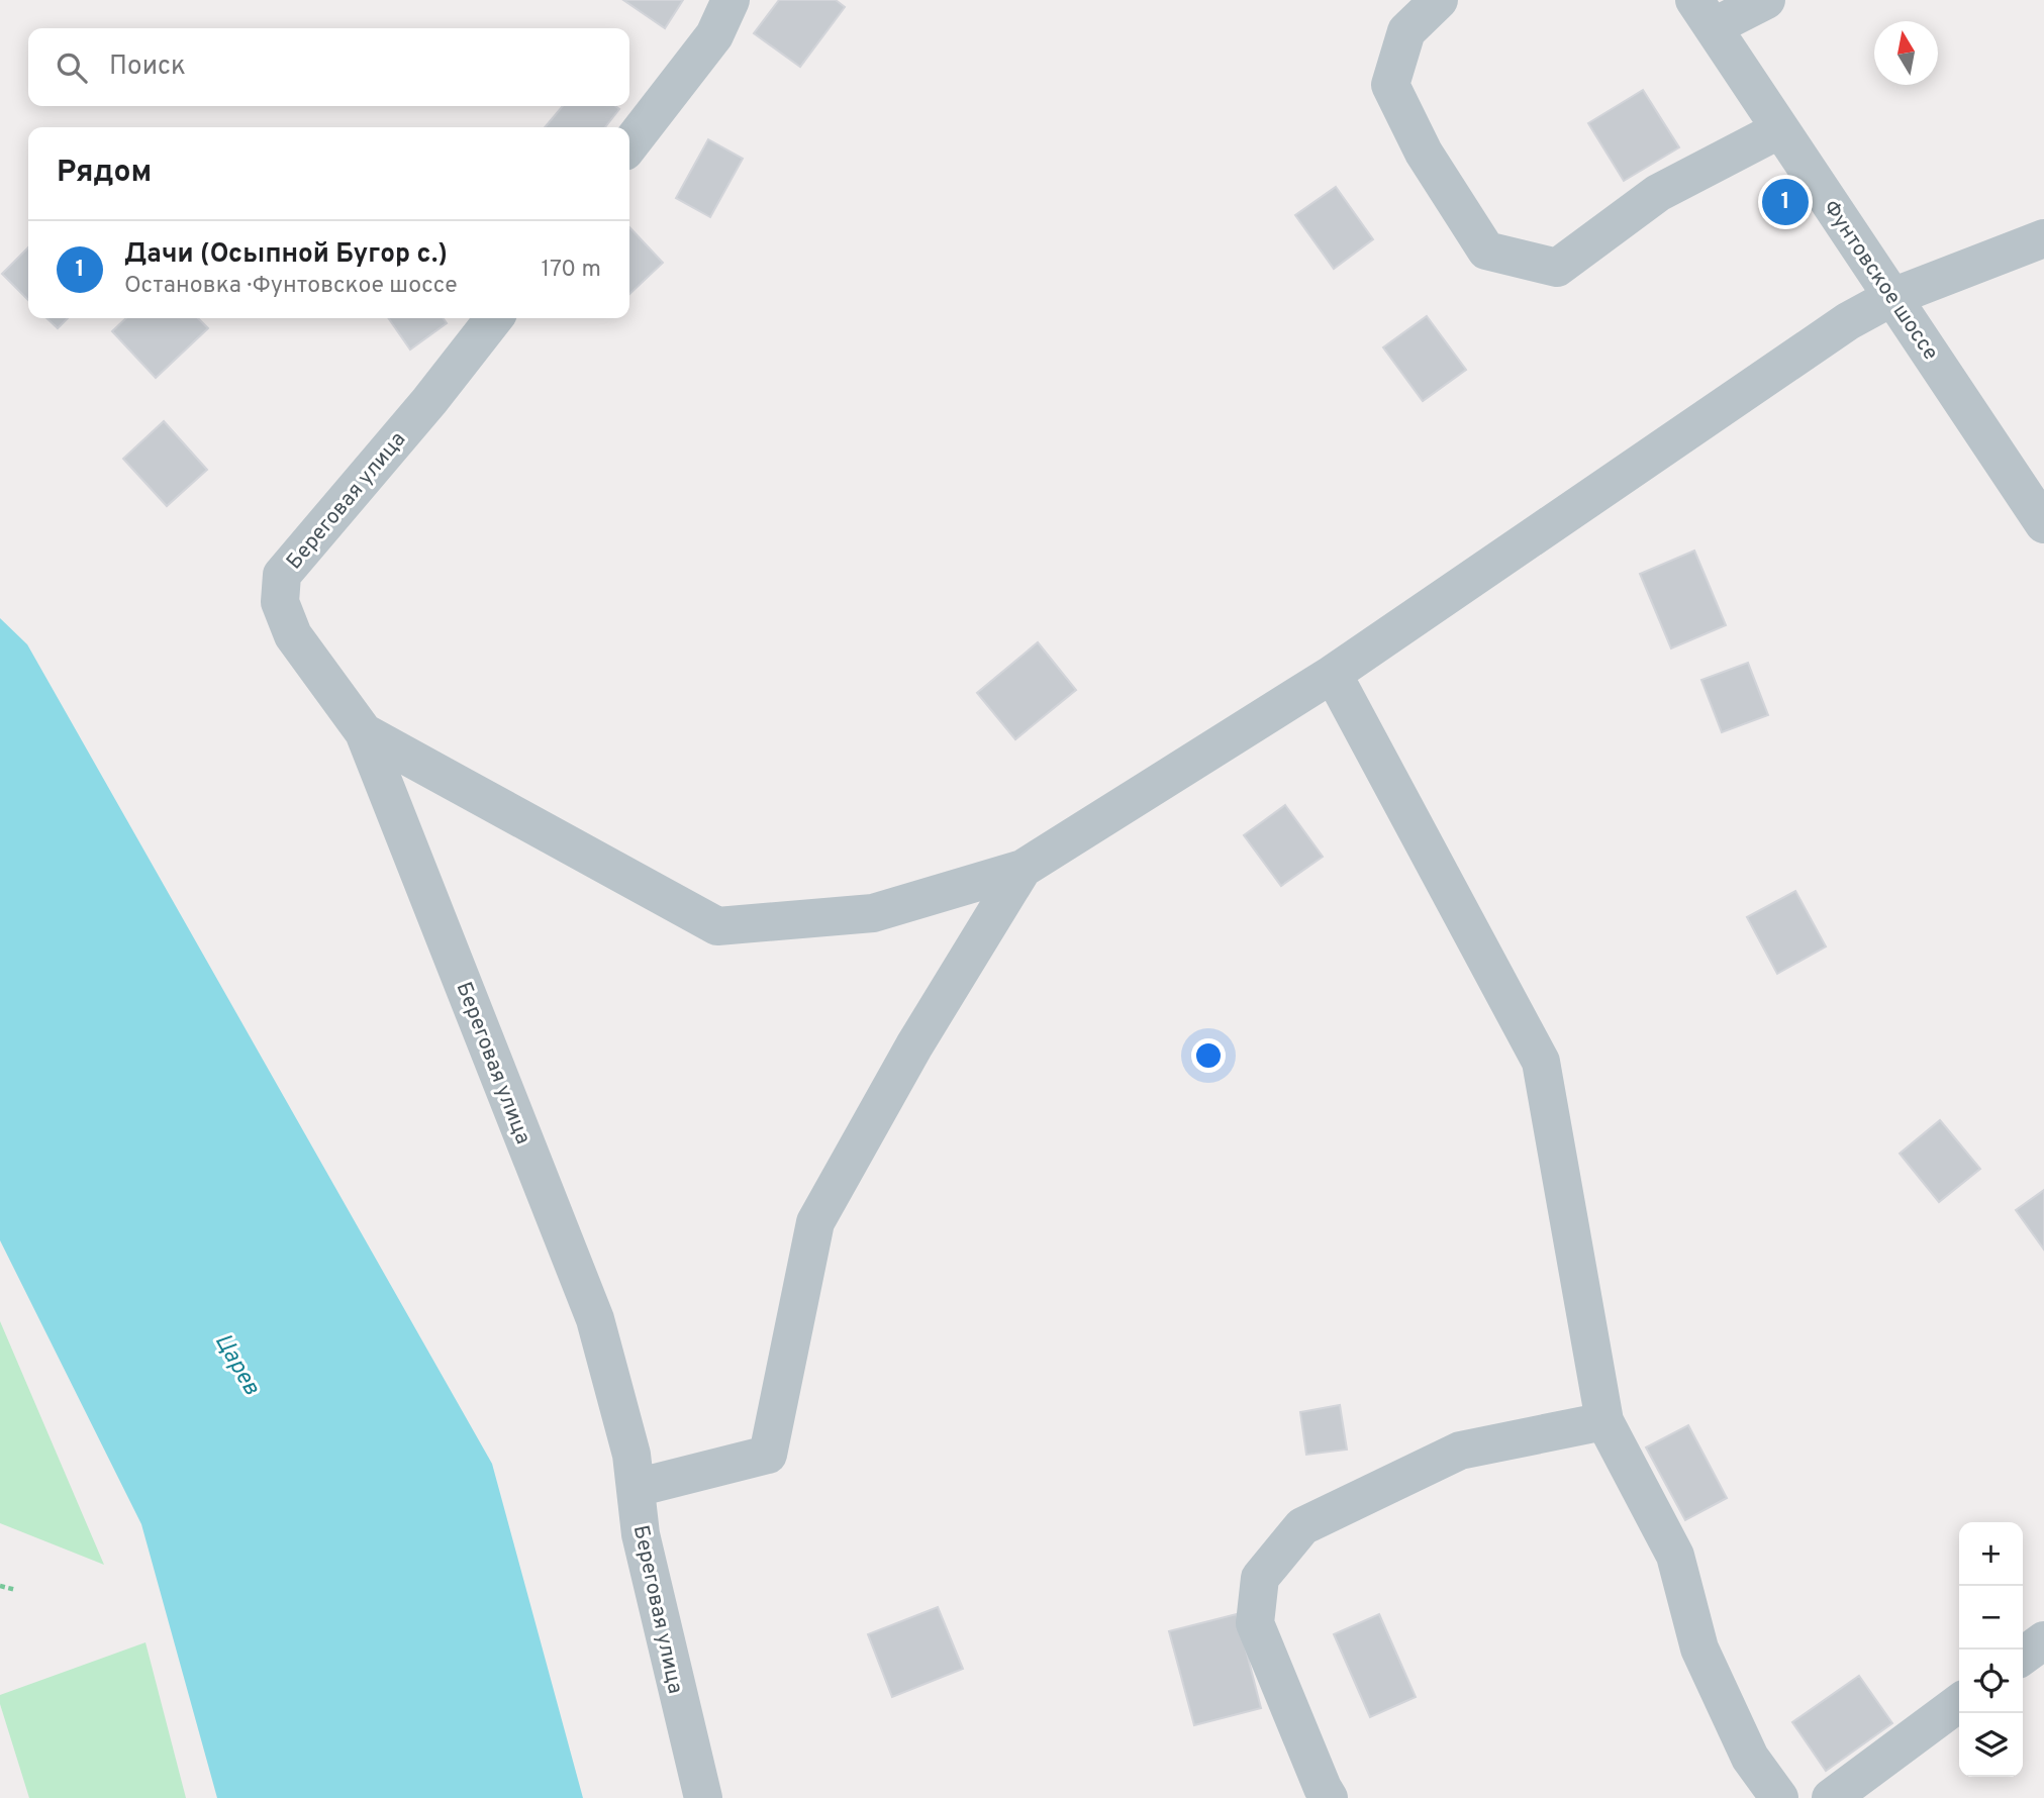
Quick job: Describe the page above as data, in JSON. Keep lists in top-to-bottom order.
{
  "streets": {
    "street": ["Фунтовское шоссе", "Береговая улица"]
  },
  "water": ["Царев"],
  "north": "top",
  "page": {
    "search": "Поиск",
    "heading": "Рядом",
    "pins": "1",
    "list": [
      {
        "mark": "1",
        "name": "Дачи (Осыпной Бугор с.)",
        "note": "Остановка · Фунтовское шоссе",
        "value": "170 m"
      }
    ],
    "map_buttons": ["+", "−"]
  }
}
